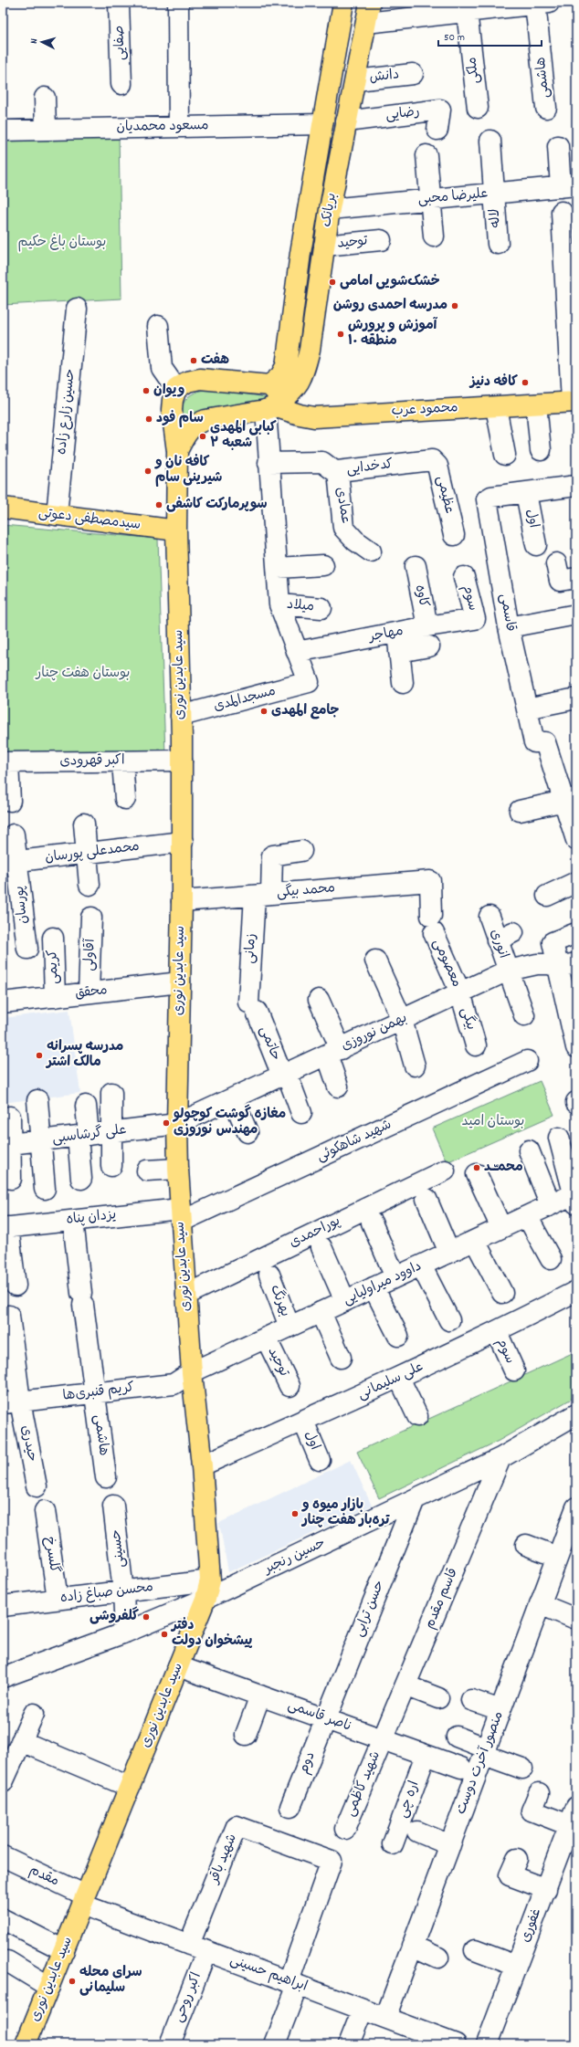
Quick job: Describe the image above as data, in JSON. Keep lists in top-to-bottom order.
{
  "streets": {
    "main road": [
      "بریانک",
      "محمود عرب",
      "سیدمصطفی دعوتی",
      "سید عابدین نوری"
    ],
    "street": [
      "صفایی",
      "ملکی",
      "دانش",
      "هاشمی",
      "رضایی",
      "مسعود محمدیان",
      "علیرضا محبی",
      "لاله",
      "توحید",
      "حسین زارع زاده",
      "کدخدایی",
      "عظیمی",
      "عمادی",
      "اول",
      "کاوه",
      "سوم",
      "میلاد",
      "قاسمی",
      "مهاجر",
      "مسجدالمدی",
      "اکبر قهرودی",
      "محمدعلی پورسان",
      "محمد بیگی",
      "پورسان",
      "انوری",
      "زمانی",
      "آقاولی",
      "معصومی",
      "کریمی",
      "محقق",
      "بیگی",
      "بهمن نوروزی",
      "حاتمی",
      "علی گرشاسبی",
      "شهید شاهکوئی",
      "یزدان پناه",
      "پوراحمدی",
      "داوود میراولیایی",
      "بهرنگ",
      "علی سلیمانی",
      "کریم قنبری‌ها",
      "حیدری",
      "حسینی",
      "گلسرخ",
      "حسین رنجبر",
      "محسن صباغ زاده",
      "قاسم مقدم",
      "حسن ترابی",
      "ناصر قاسمی",
      "دوم",
      "منصور آخرت دوست",
      "شهید کاظمی",
      "اره چی",
      "شهید باقر",
      "مقدم",
      "غفوری",
      "ابراهیم حسینی",
      "اکبر روحی"
    ]
  },
  "crossings": [
    ["دانش", "بریانک"],
    ["هاشمی", "یزدان پناه"],
    ["هاشمی", "کریم قنبری‌ها"],
    ["رضایی", "بریانک"],
    ["مسعود محمدیان", "بریانک"],
    ["علیرضا محبی", "بریانک"],
    ["علیرضا محبی", "لاله"],
    ["بریانک", "توحید"],
    ["بریانک", "محمود عرب"],
    ["توحید", "داوود میراولیایی"],
    ["حسین زارع زاده", "سیدمصطفی دعوتی"],
    ["کدخدایی", "عظیمی"],
    ["کدخدایی", "عمادی"],
    ["اول", "قاسمی"],
    ["اول", "علی سلیمانی"],
    ["سیدمصطفی دعوتی", "سید عابدین نوری"],
    ["کاوه", "مهاجر"],
    ["سوم", "مهاجر"],
    ["سوم", "علی سلیمانی"],
    ["مهاجر", "مسجدالمدی"],
    ["سید عابدین نوری", "مسجدالمدی"],
    ["سید عابدین نوری", "اکبر قهرودی"],
    ["سید عابدین نوری", "محمدعلی پورسان"],
    ["سید عابدین نوری", "محمد بیگی"],
    ["سید عابدین نوری", "محقق"],
    ["سید عابدین نوری", "بهمن نوروزی"],
    ["سید عابدین نوری", "علی گرشاسبی"],
    ["سید عابدین نوری", "شهید شاهکوئی"],
    ["سید عابدین نوری", "یزدان پناه"],
    ["سید عابدین نوری", "پوراحمدی"],
    ["سید عابدین نوری", "داوود میراولیایی"],
    ["سید عابدین نوری", "علی سلیمانی"],
    ["سید عابدین نوری", "کریم قنبری‌ها"],
    ["سید عابدین نوری", "حسین رنجبر"],
    ["سید عابدین نوری", "محسن صباغ زاده"],
    ["سید عابدین نوری", "ناصر قاسمی"],
    ["سید عابدین نوری", "مقدم"],
    ["سید عابدین نوری", "ابراهیم حسینی"],
    ["محمدعلی پورسان", "پورسان"],
    ["محمد بیگی", "زمانی"],
    ["محمد بیگی", "معصومی"],
    ["انوری", "بهمن نوروزی"],
    ["زمانی", "حاتمی"],
    ["آقاولی", "محقق"],
    ["معصومی", "بیگی"],
    ["معصومی", "بهمن نوروزی"],
    ["کریمی", "محقق"],
    ["بیگی", "بهمن نوروزی"],
    ["بهمن نوروزی", "حاتمی"],
    ["بهمن نوروزی", "علی گرشاسبی"],
    ["شهید شاهکوئی", "یزدان پناه"],
    ["داوود میراولیایی", "بهرنگ"],
    ["داوود میراولیایی", "کریم قنبری‌ها"],
    ["کریم قنبری‌ها", "حیدری"],
    ["حسینی", "محسن صباغ زاده"],
    ["گلسرخ", "محسن صباغ زاده"],
    ["حسین رنجبر", "محسن صباغ زاده"],
    ["حسین رنجبر", "قاسم مقدم"],
    ["حسین رنجبر", "حسن ترابی"],
    ["قاسم مقدم", "ناصر قاسمی"],
    ["قاسم مقدم", "شهید کاظمی"],
    ["حسن ترابی", "ناصر قاسمی"],
    ["حسن ترابی", "دوم"],
    ["ناصر قاسمی", "دوم"],
    ["ناصر قاسمی", "شهید کاظمی"],
    ["ناصر قاسمی", "اره چی"],
    ["منصور آخرت دوست", "ابراهیم حسینی"],
    ["شهید باقر", "ابراهیم حسینی"],
    ["شهید باقر", "اکبر روحی"],
    ["مقدم", "ابراهیم حسینی"],
    ["ابراهیم حسینی", "اکبر روحی"]
  ],
  "parks": ["بوستان باغ حکیم", "بوستان هفت چنار", "بوستان امید"],
  "places": [
    "خشک‌شویی امامی",
    "مدرسه احمدی روشن",
    "آموزش و پرورش منطقه ۱۰",
    "هفت",
    "کافه دنیز",
    "ویوان",
    "سام فود",
    "کبابی المهدی شعبه ۲",
    "کافه نان و شیرینی سام",
    "سوپرمارکت کاشفی",
    "جامع المهدی",
    "مدرسه پسرانه مالک اشتر",
    "مغازه گوشت کوچولو مهندس نوروزی",
    "محمـّـد",
    "بازار میوه و تره‌بار هفت چنار",
    "گلفروشی",
    "دفتر پیشخوان دولت",
    "سرای محله سلیمانی"
  ],
  "scale_bar": "50 m",
  "north": "left"
}
